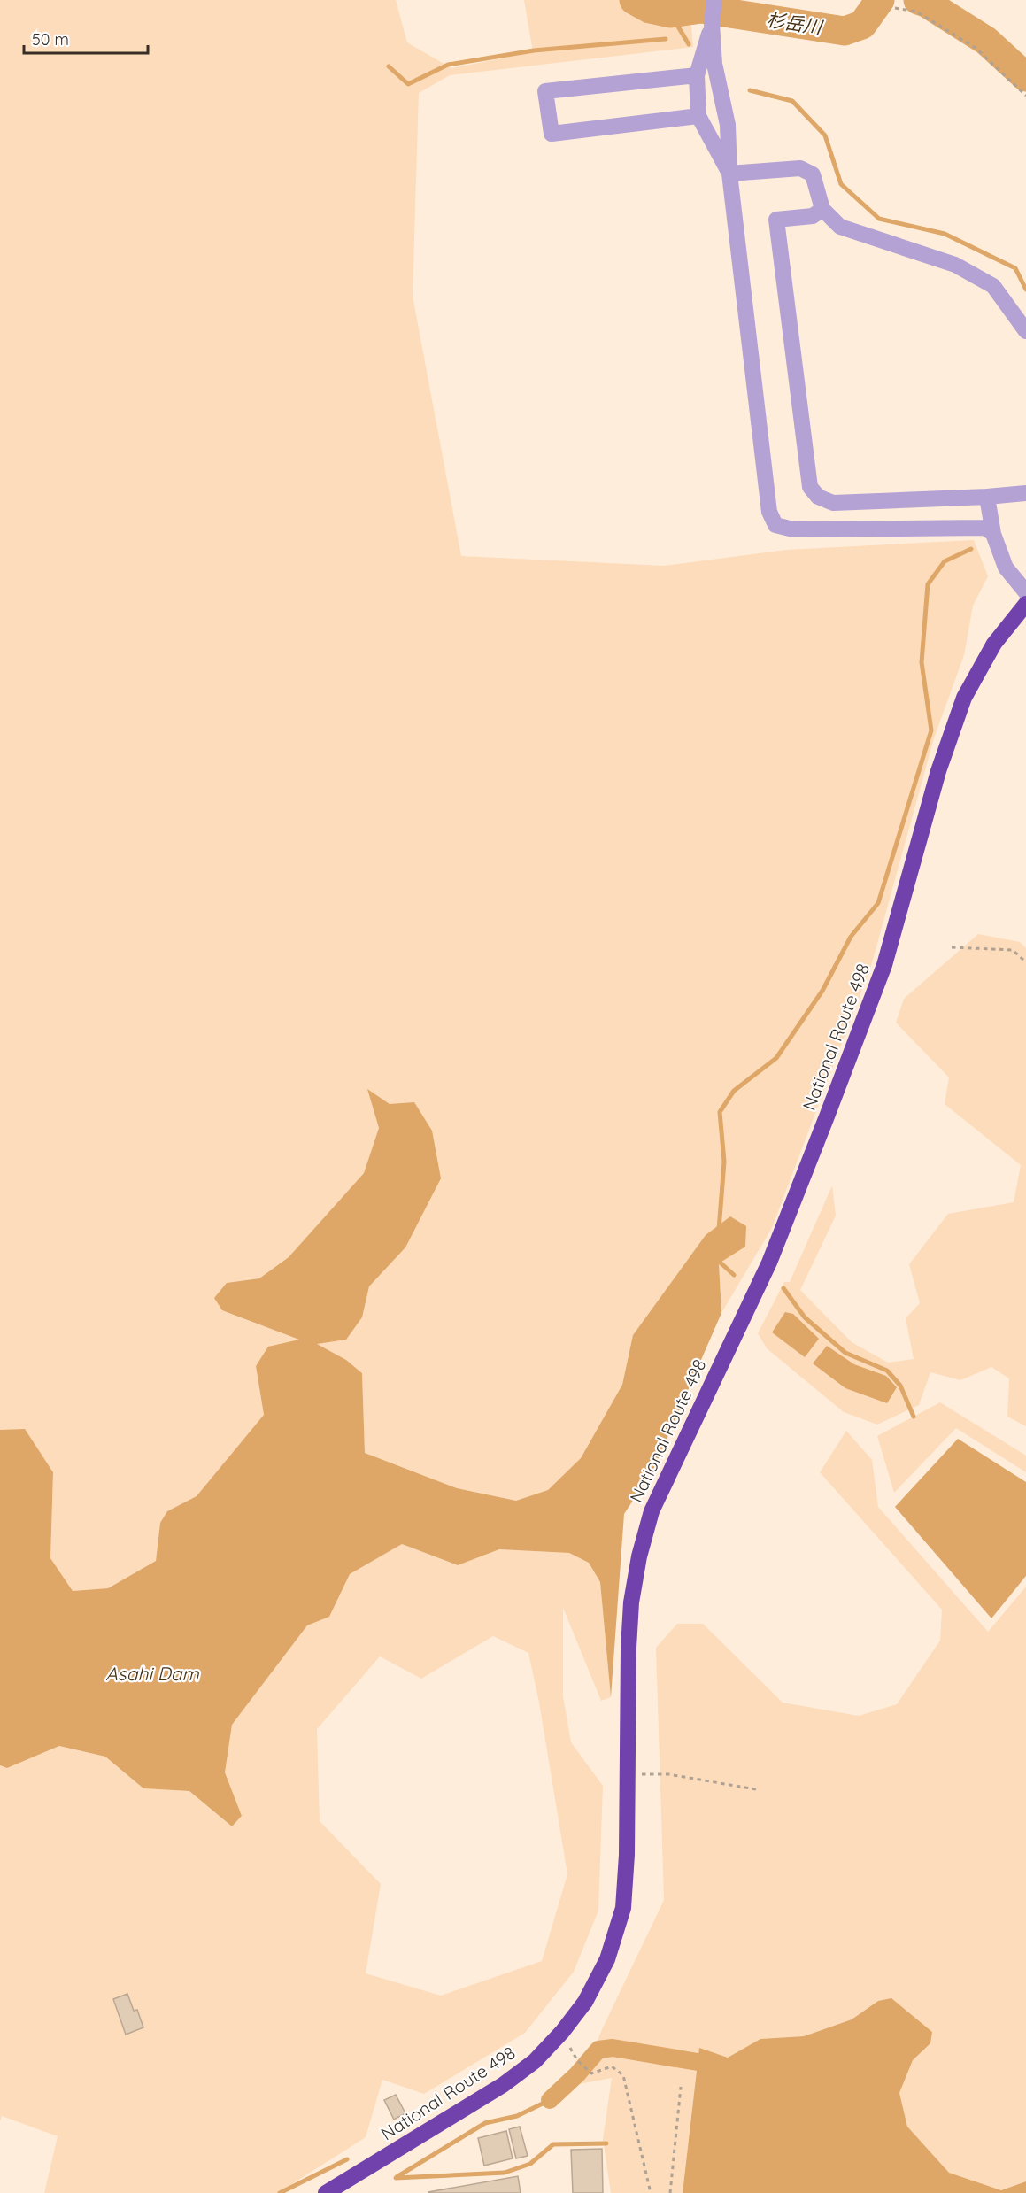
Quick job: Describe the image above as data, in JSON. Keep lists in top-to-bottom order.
{
  "streets": {
    "highway": ["National Route 498"]
  },
  "water": ["杉岳川", "Asahi Dam"],
  "scale_bar": "50 m"
}
